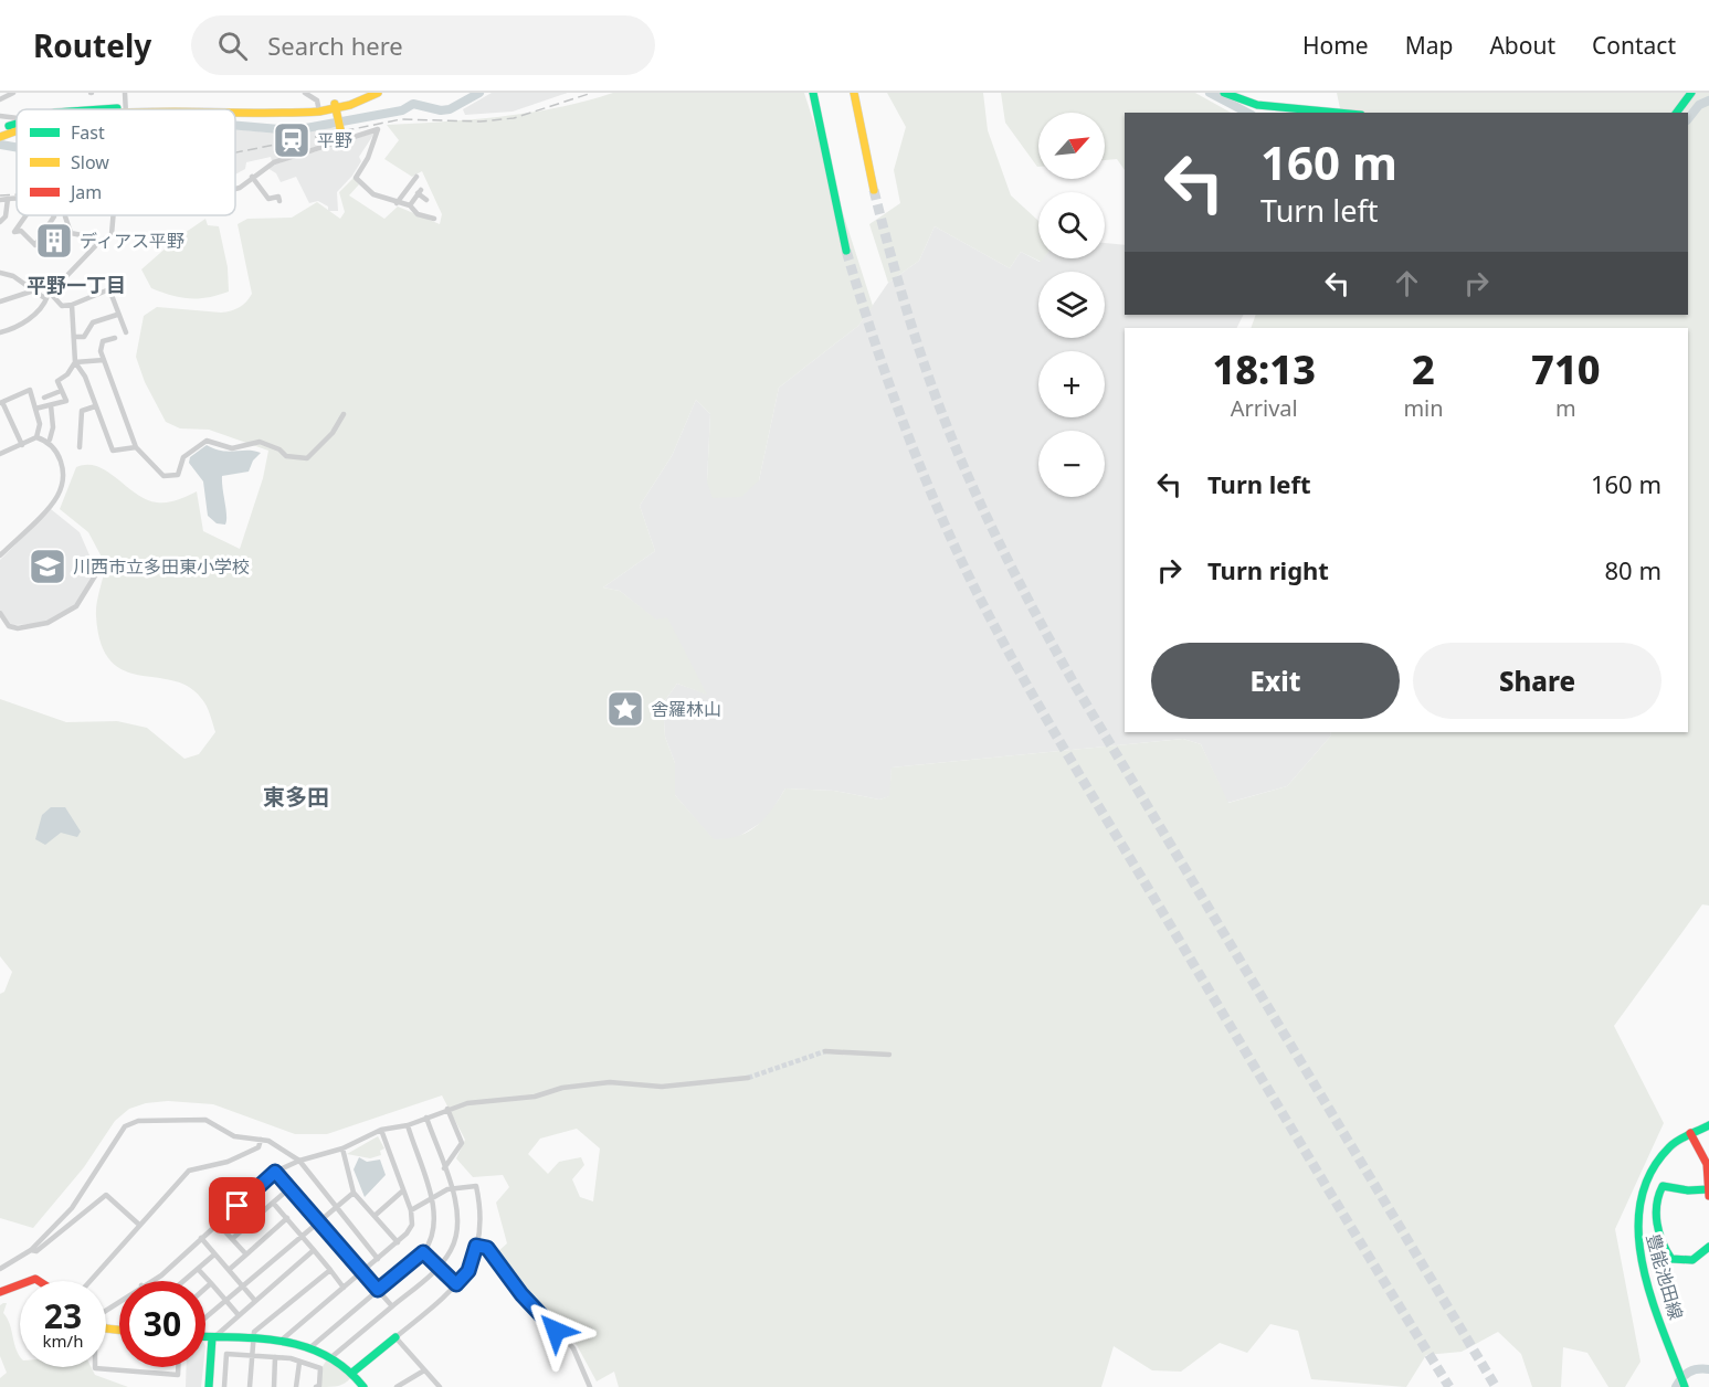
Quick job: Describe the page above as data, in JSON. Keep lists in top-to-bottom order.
{
  "streets": {
    "main road": ["豊能池田線"]
  },
  "districts": ["平野一丁目", "東多田"],
  "places": {
    "station": ["平野"],
    "building": ["ディアス平野"],
    "school or university": ["川西市立多田東小学校"],
    "place": ["舎羅林山"]
  },
  "legend": ["Fast", "Slow", "Jam"],
  "north": "top right",
  "page": {
    "header": "Routely",
    "search": "Search here",
    "nav": [
      "Home",
      "Map",
      "About",
      "Contact"
    ],
    "map_buttons": ["+", "−"],
    "turn": ["160 m", "Turn left"],
    "eta": [
      "18:13",
      "Arrival",
      "2",
      "min",
      "710",
      "m"
    ],
    "list": [
      {
        "name": "Turn left",
        "value": "160 m"
      },
      {
        "name": "Turn right",
        "value": "80 m"
      }
    ],
    "buttons": ["Exit", "Share"],
    "speed": "23 km/h",
    "limit": "30"
  }
}
